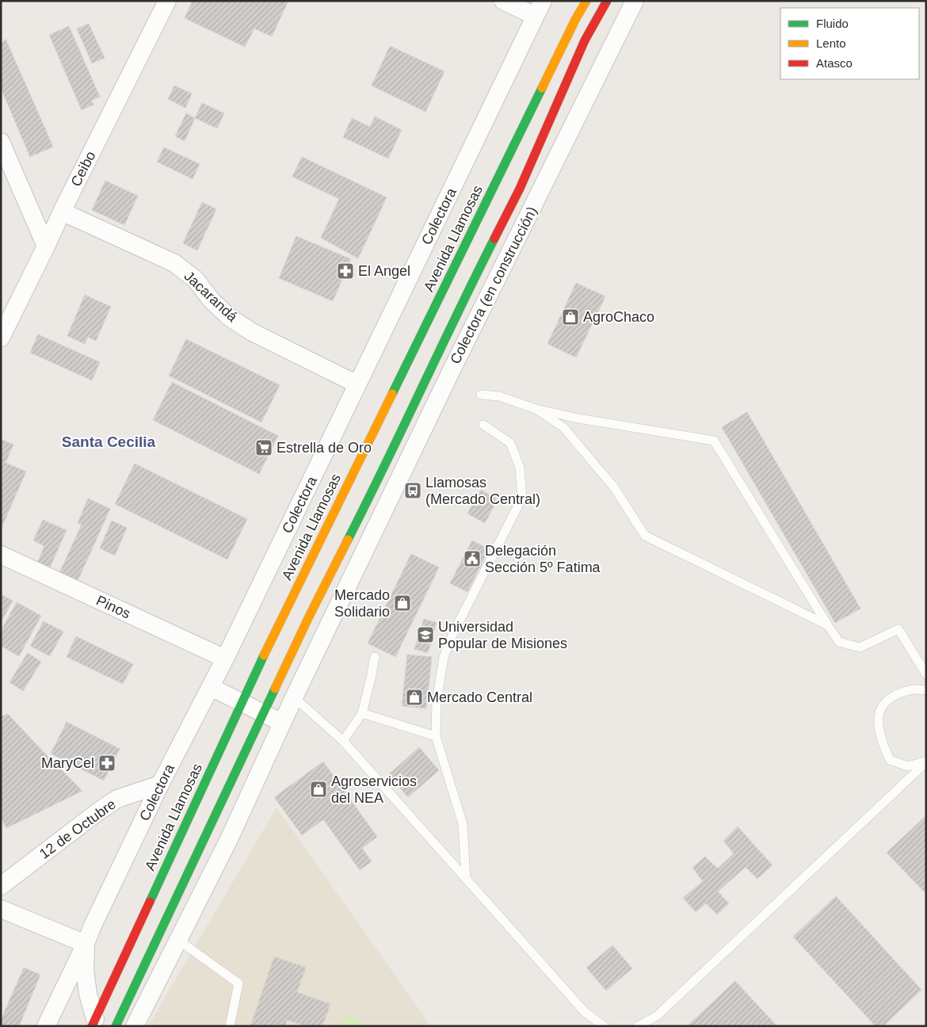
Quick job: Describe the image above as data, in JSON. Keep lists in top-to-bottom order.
{
  "streets": {
    "highway": ["Avenida Llamosas"],
    "street": [
      "Ceibo",
      "Colectora",
      "Colectora (en construcción)",
      "Jacarandá",
      "Pinos",
      "12 de Octubre"
    ]
  },
  "crossings": [
    ["Ceibo", "Jacarandá"],
    ["Colectora", "Avenida Llamosas"],
    ["Colectora", "Jacarandá"],
    ["Colectora", "Pinos"],
    ["Colectora", "12 de Octubre"]
  ],
  "districts": ["Santa Cecilia"],
  "places": {
    "pharmacy": ["El Angel", "MaryCel"],
    "shop": [
      "AgroChaco",
      "Mercado Solidario",
      "Mercado Central",
      "Agroservicios del NEA"
    ],
    "supermarket": ["Estrella de Oro"],
    "bus stop": ["Llamosas (Mercado Central)"],
    "public building": ["Delegación Sección 5º Fatima"],
    "school or university": ["Universidad Popular de Misiones"]
  },
  "legend": ["Fluido", "Lento", "Atasco"]
}
